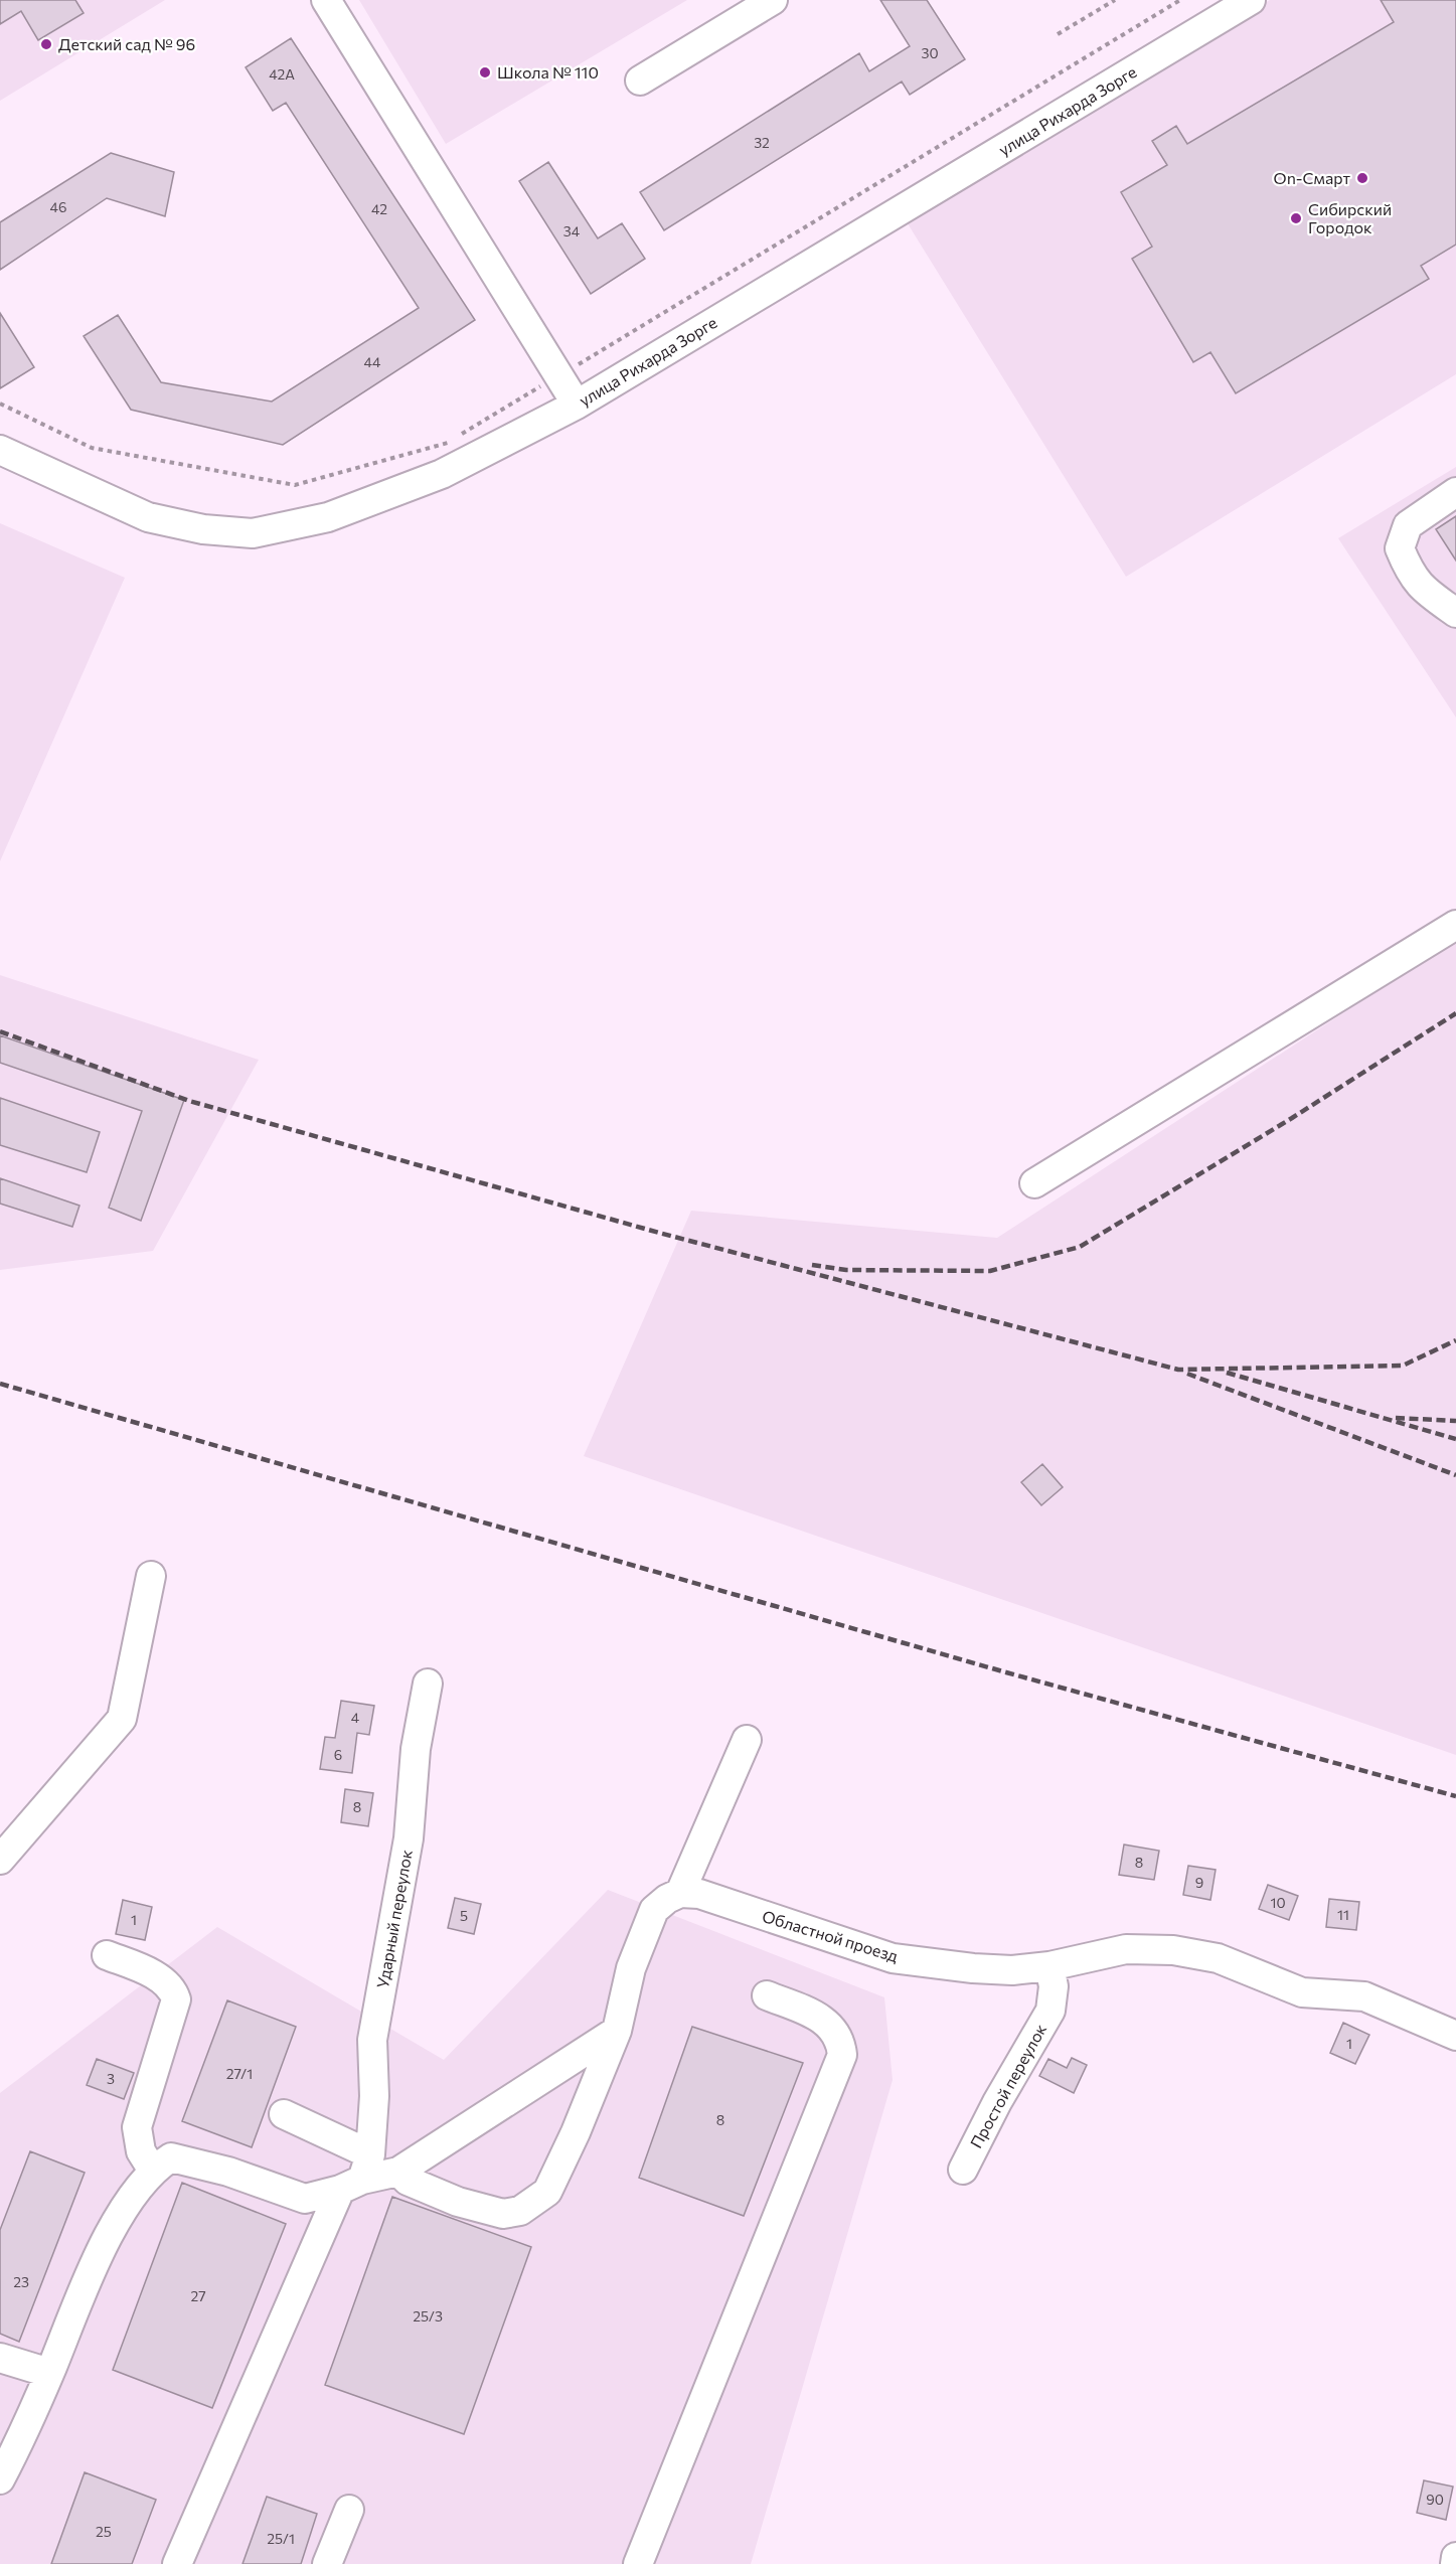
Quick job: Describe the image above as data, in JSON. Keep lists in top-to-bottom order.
{
  "streets": {
    "street": [
      "улица Рихарда Зорге",
      "Ударный переулок",
      "Областной проезд",
      "Простой переулок"
    ]
  },
  "crossings": [
    ["Областной проезд", "Простой переулок"]
  ],
  "places": [
    "Детский сад № 96",
    "Школа № 110",
    "On-Смарт",
    "Сибирский Городок"
  ],
  "house_numbers": [
    "30",
    "42А",
    "32",
    "46",
    "42",
    "34",
    "44",
    "4",
    "6",
    "8",
    "8",
    "9",
    "10",
    "11",
    "5",
    "1",
    "1",
    "27/1",
    "3",
    "8",
    "23",
    "27",
    "25/3",
    "90",
    "25",
    "25/1"
  ]
}
